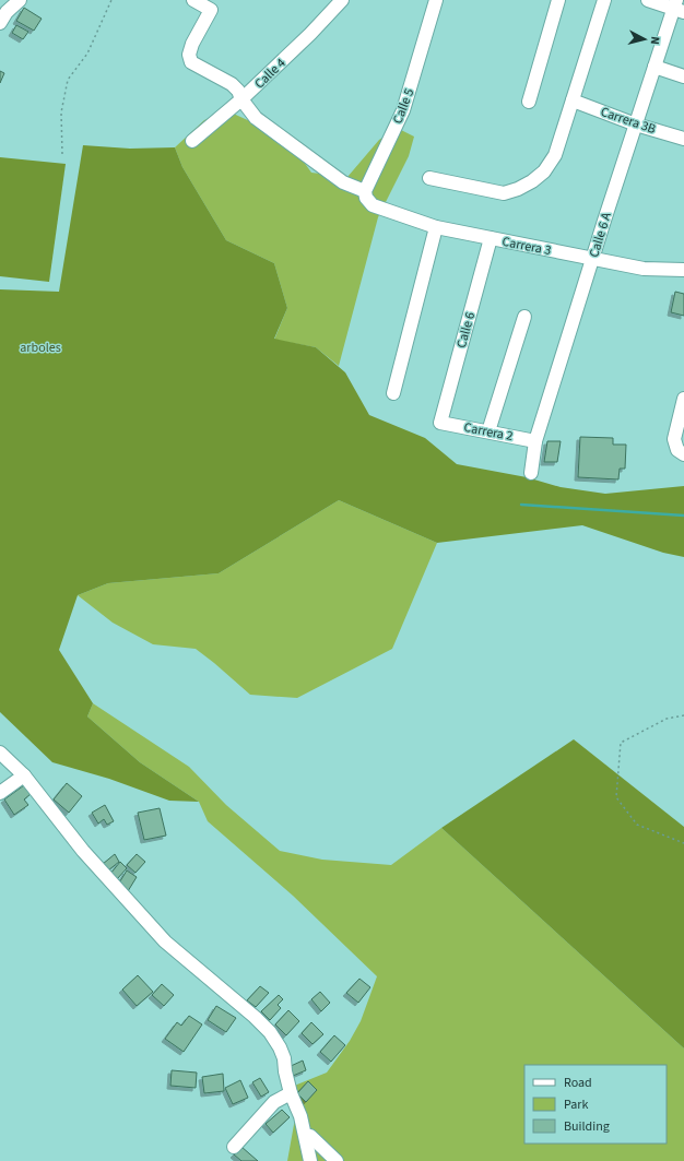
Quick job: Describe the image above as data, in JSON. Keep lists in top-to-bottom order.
{
  "streets": {
    "street": [
      "Calle 4",
      "Calle 5",
      "Carrera 3B",
      "Calle 6 A",
      "Carrera 3",
      "Calle 6",
      "Carrera 2"
    ]
  },
  "crossings": [
    ["Calle 5", "Carrera 3"],
    ["Carrera 3B", "Calle 6 A"],
    ["Calle 6 A", "Carrera 3"],
    ["Calle 6 A", "Carrera 2"],
    ["Carrera 3", "Calle 6"],
    ["Calle 6", "Carrera 2"]
  ],
  "parks": ["arboles"],
  "legend": ["Road", "Park", "Building"],
  "north": "right"
}
